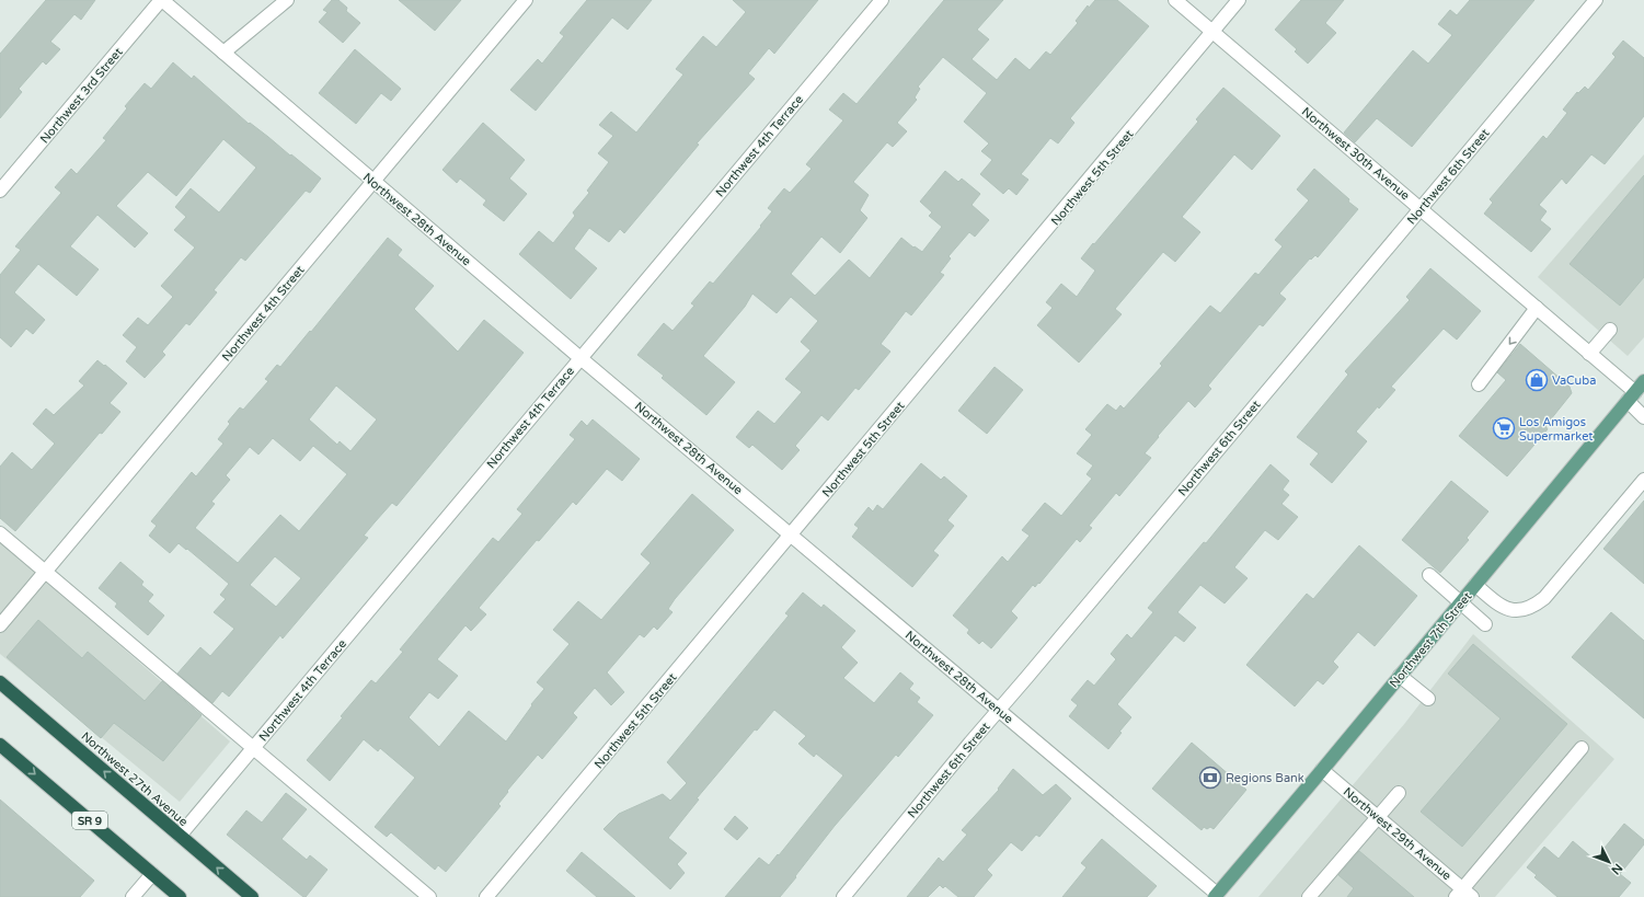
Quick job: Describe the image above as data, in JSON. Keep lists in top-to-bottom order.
{
  "streets": {
    "highway": ["Northwest 27th Avenue", "SR 9"],
    "main road": ["Northwest 7th Street"],
    "street": [
      "Northwest 3rd Street",
      "Northwest 4th Terrace",
      "Northwest 30th Avenue",
      "Northwest 6th Street",
      "Northwest 5th Street",
      "Northwest 28th Avenue",
      "Northwest 4th Street",
      "Northwest 29th Avenue"
    ]
  },
  "crossings": [
    ["Northwest 3rd Street", "Northwest 28th Avenue"],
    ["Northwest 4th Terrace", "Northwest 28th Avenue"],
    ["Northwest 4th Terrace", "Northwest 27th Avenue"],
    ["Northwest 30th Avenue", "Northwest 6th Street"],
    ["Northwest 30th Avenue", "Northwest 5th Street"],
    ["Northwest 30th Avenue", "Northwest 7th Street"],
    ["Northwest 6th Street", "Northwest 28th Avenue"],
    ["Northwest 5th Street", "Northwest 28th Avenue"],
    ["Northwest 28th Avenue", "Northwest 4th Street"],
    ["Northwest 28th Avenue", "Northwest 7th Street"],
    ["Northwest 7th Street", "Northwest 29th Avenue"]
  ],
  "places": {
    "shop": ["VaCuba"],
    "supermarket": ["Los Amigos Supermarket"],
    "bank": ["Regions Bank"]
  },
  "north": "bottom right"
}
